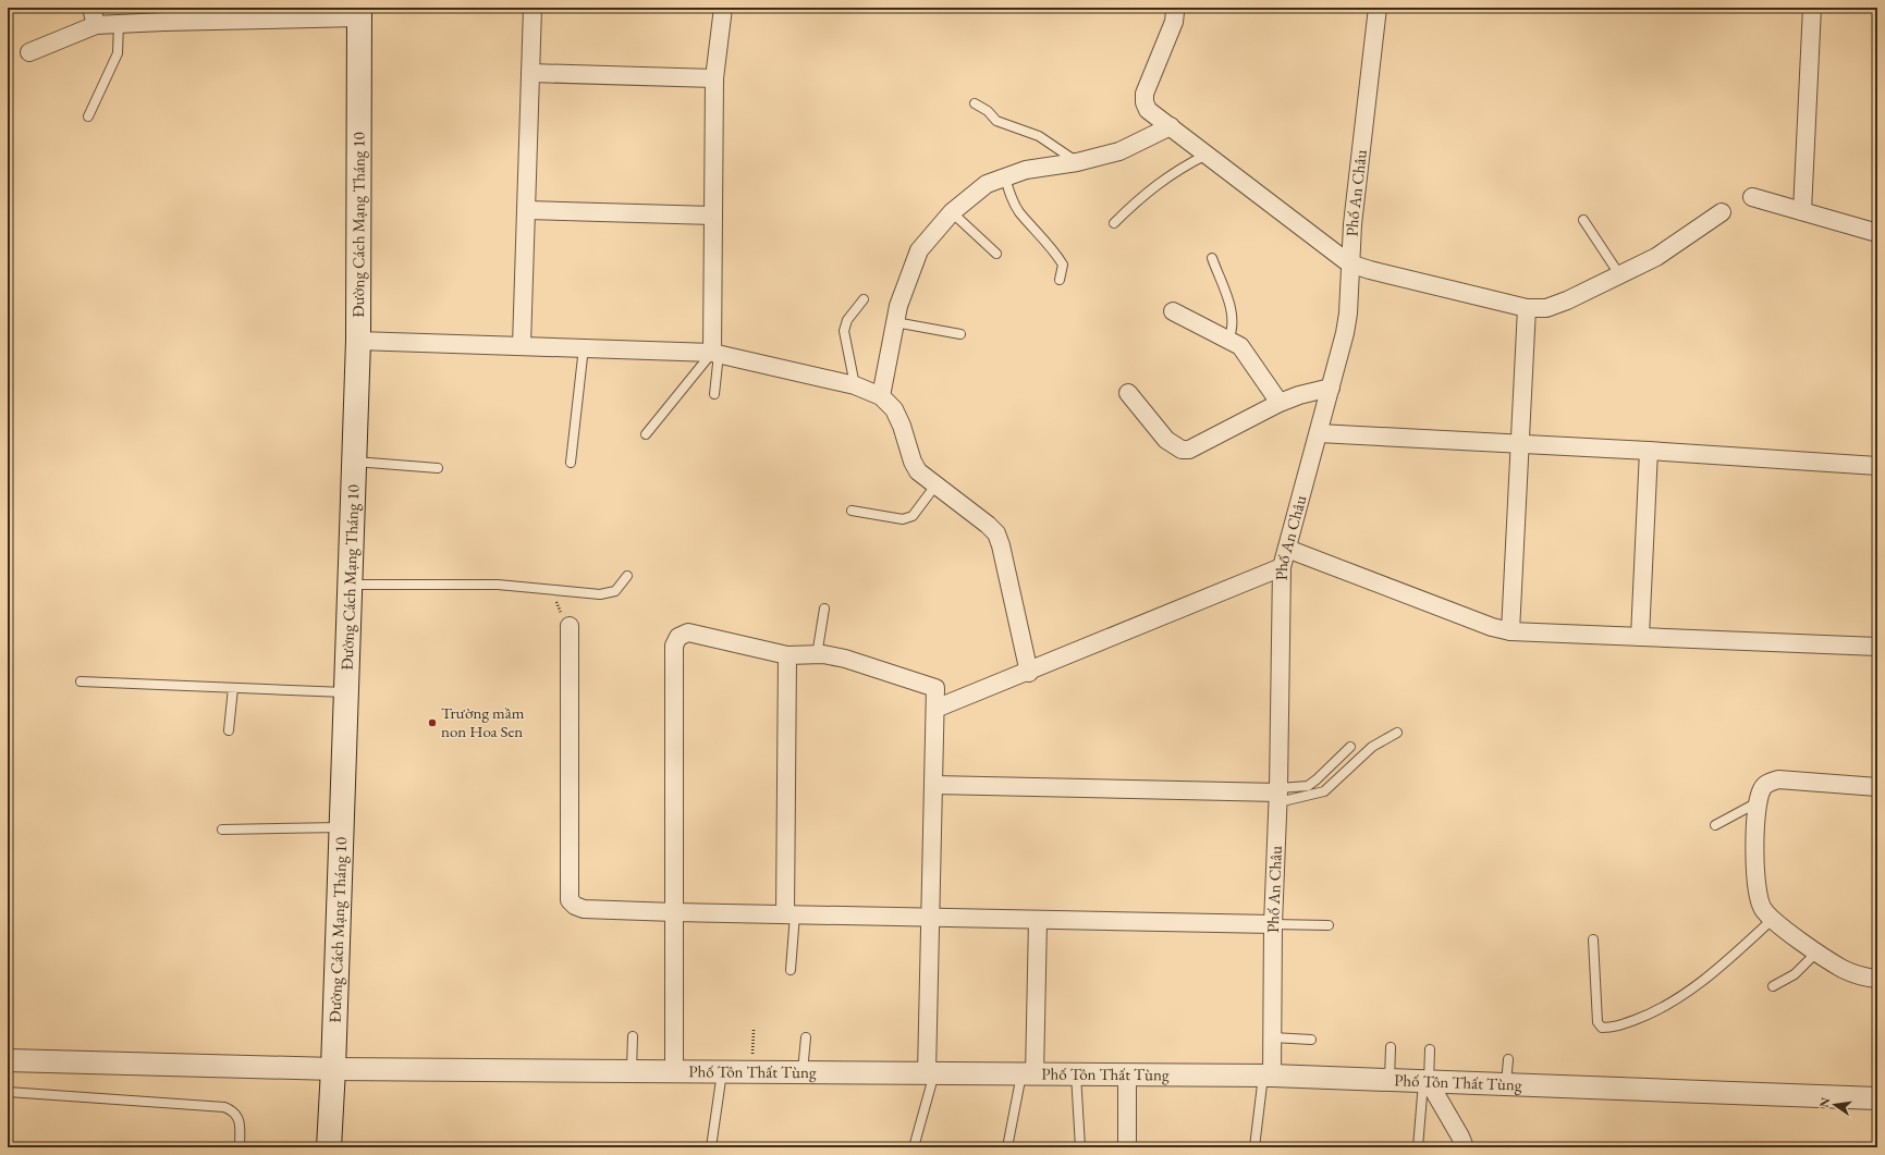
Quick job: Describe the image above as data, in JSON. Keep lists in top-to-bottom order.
{
  "streets": {
    "main road": ["Đường Cách Mạng Tháng 10"],
    "street": ["Phố An Châu", "Phố Tôn Thất Tùng"]
  },
  "crossings": [
    ["Phố An Châu", "Phố Tôn Thất Tùng"],
    ["Đường Cách Mạng Tháng 10", "Phố Tôn Thất Tùng"]
  ],
  "places": ["Trường mầm non Hoa Sen"],
  "north": "left"
}
